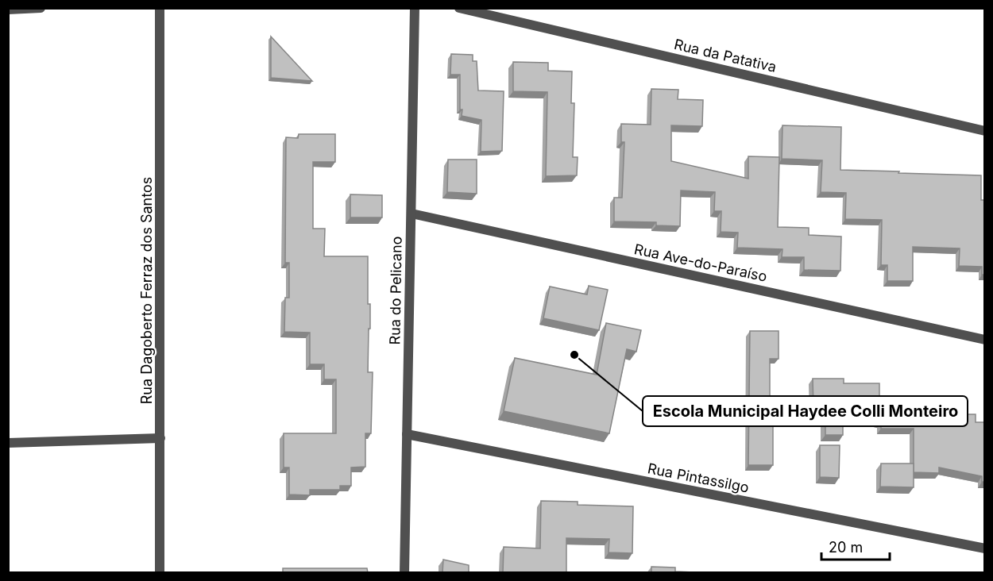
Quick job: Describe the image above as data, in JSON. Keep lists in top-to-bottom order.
{
  "streets": {
    "street": [
      "Rua da Patativa",
      "Rua Ave-do-Paraíso",
      "Rua Dagoberto Ferraz dos Santos",
      "Rua do Pelicano",
      "Rua Pintassilgo"
    ]
  },
  "crossings": [
    ["Rua Ave-do-Paraíso", "Rua do Pelicano"],
    ["Rua do Pelicano", "Rua Pintassilgo"]
  ],
  "places": ["Escola Municipal Haydee Colli Monteiro"],
  "scale_bar": "20 m"
}
